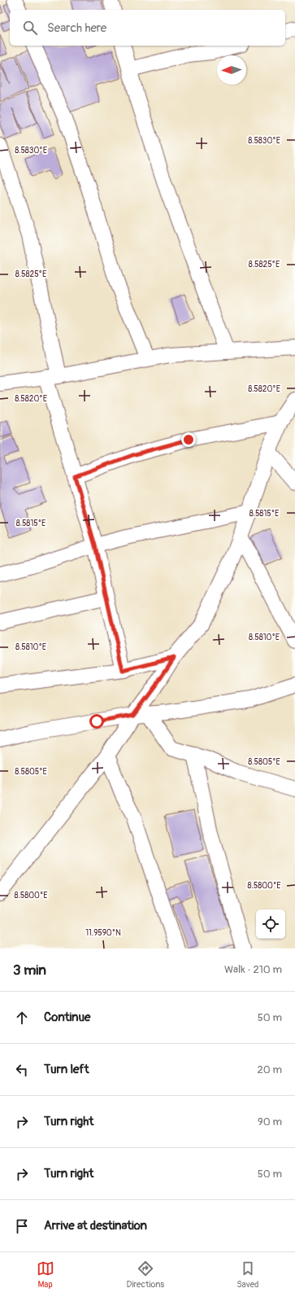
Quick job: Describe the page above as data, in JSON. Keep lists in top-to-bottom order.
{
  "north": "left",
  "page": {
    "search": "Search here",
    "heading": ["3 min", "Walk · 210 m"],
    "list": [
      ["Continue", "50 m"],
      ["Turn left", "20 m"],
      ["Turn right", "90 m"],
      ["Turn right", "50 m"],
      "Arrive at destination"
    ],
    "nav": ["Map", "Directions", "Saved"]
  },
  "coordinates": [
    "8.5830°E",
    "8.5825°E",
    "8.5820°E",
    "8.5815°E",
    "8.5810°E",
    "8.5805°E",
    "8.5800°E",
    "11.9590°N"
  ]
}
